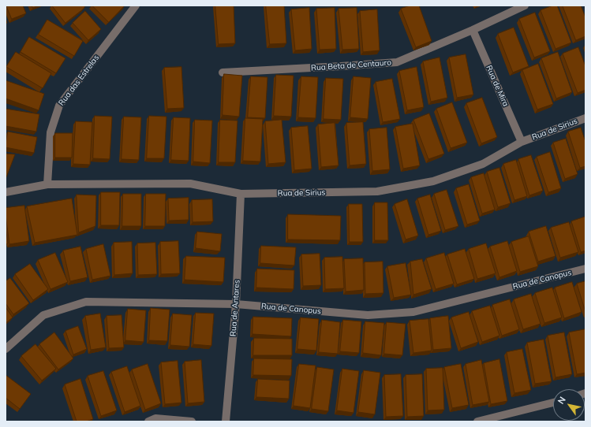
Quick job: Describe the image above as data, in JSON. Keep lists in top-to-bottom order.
{
  "streets": {
    "street": [
      "Rua Beta de Centauro",
      "Rua das Estrelas",
      "Rua de Mira",
      "Rua de Sirius",
      "Rua de Canopus",
      "Rua de Antares"
    ]
  },
  "crossings": [
    ["Rua Beta de Centauro", "Rua de Mira"],
    ["Rua das Estrelas", "Rua de Sirius"],
    ["Rua de Mira", "Rua de Sirius"],
    ["Rua de Sirius", "Rua de Antares"],
    ["Rua de Canopus", "Rua de Antares"]
  ],
  "north": "top left"
}
